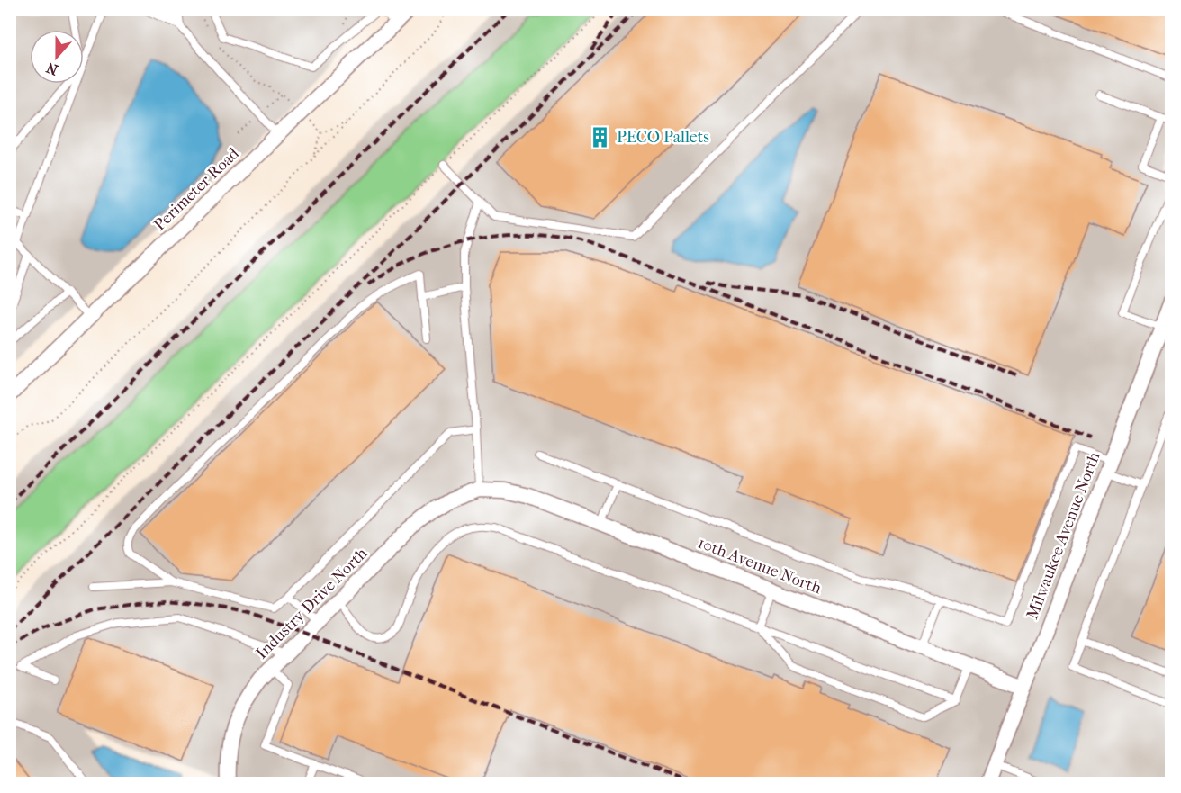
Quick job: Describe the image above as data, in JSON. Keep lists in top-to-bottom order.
{
  "streets": {
    "street": [
      "Perimeter Road",
      "Milwaukee Avenue North",
      "10th Avenue North",
      "Industry Drive North"
    ]
  },
  "crossings": [
    ["Milwaukee Avenue North", "10th Avenue North"],
    ["10th Avenue North", "Industry Drive North"]
  ],
  "places": {
    "building": ["PECO Pallets"]
  },
  "north": "bottom"
}
